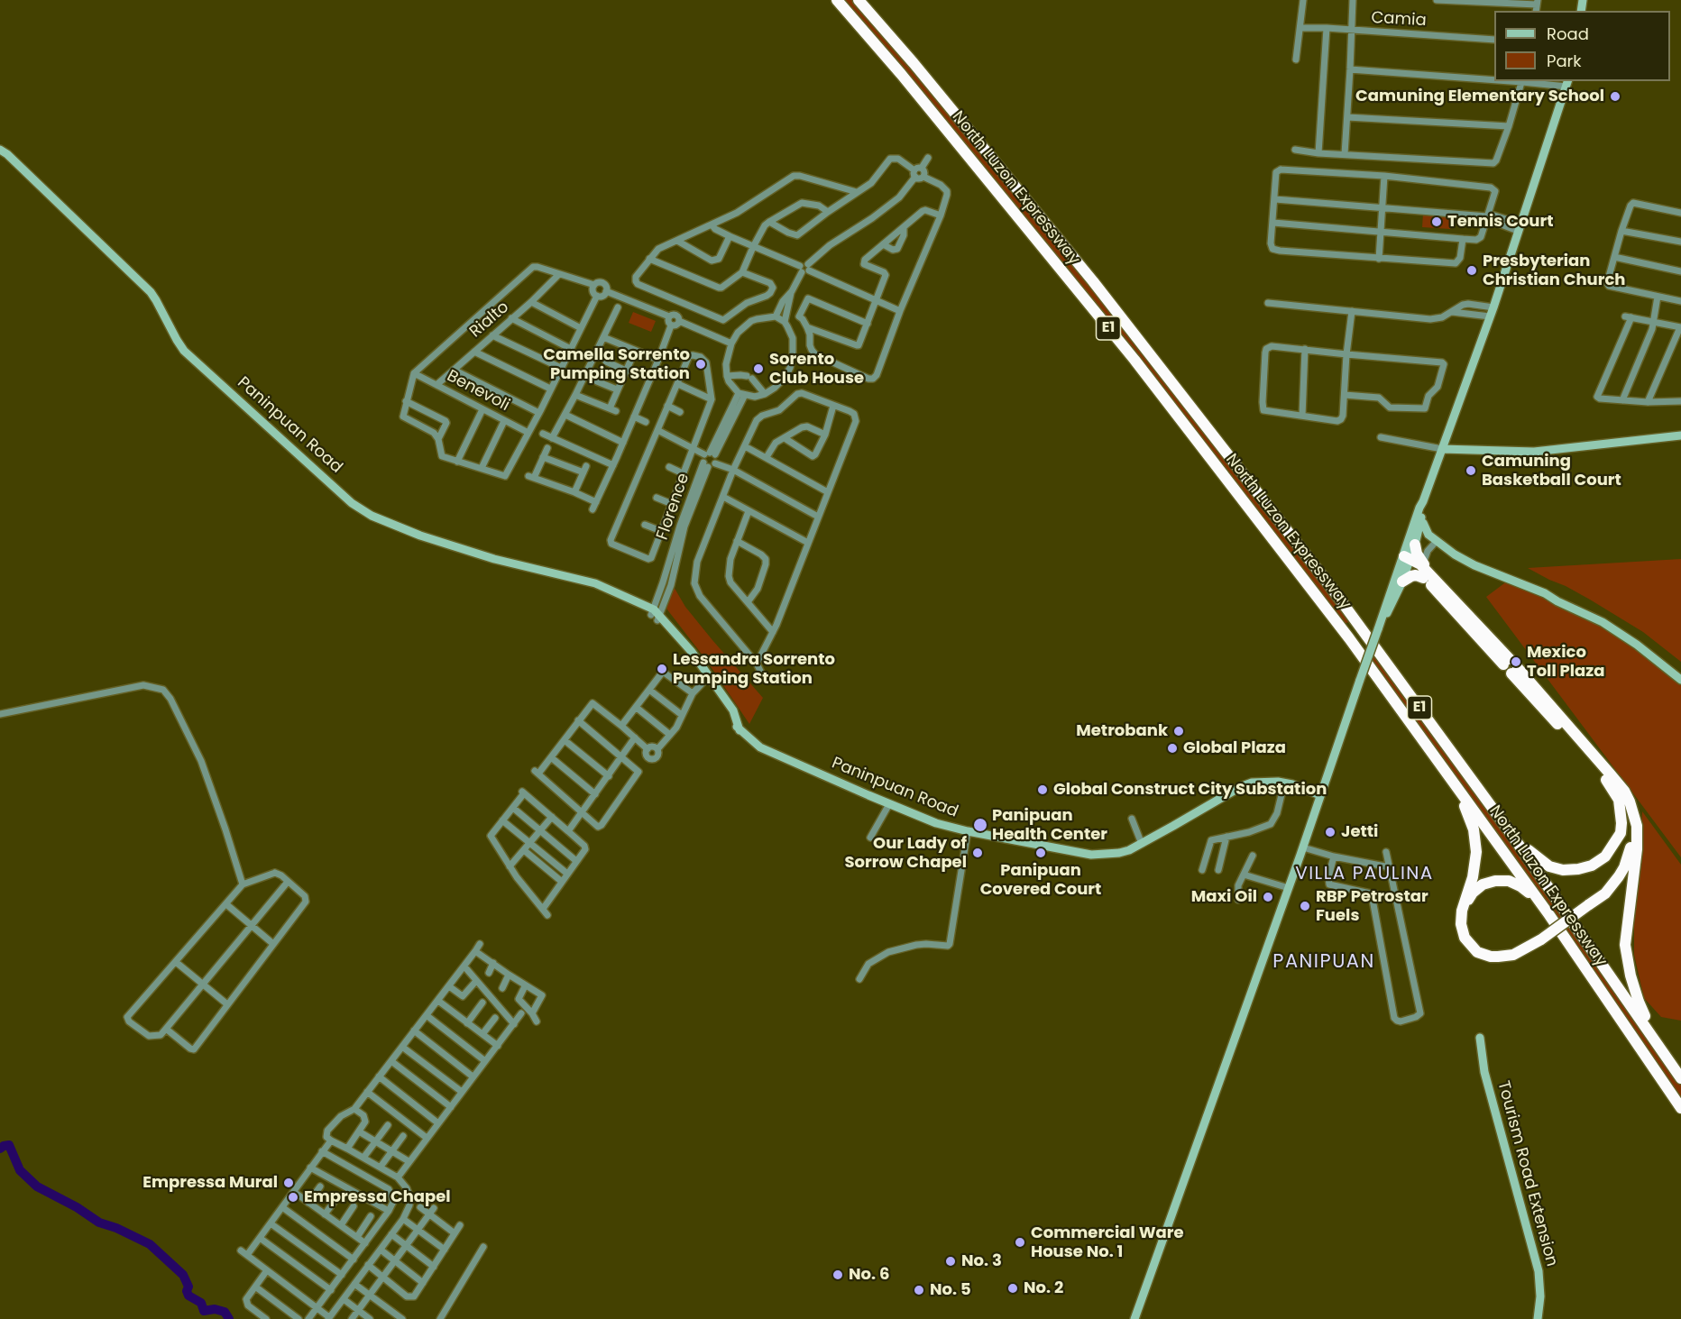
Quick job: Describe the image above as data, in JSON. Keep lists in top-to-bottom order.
{
  "streets": {
    "highway": ["North Luzon Expressway", "E1"],
    "main road": ["Paninpuan Road", "Tourism Road Extension"],
    "street": [
      "Camia",
      "Rialto",
      "Benevoli",
      "Florence"
    ]
  },
  "crossings": [
    ["Rialto", "Benevoli"],
    ["Paninpuan Road", "Florence"]
  ],
  "districts": ["VILLA PAULINA", "PANIPUAN"],
  "places": [
    "Camuning Elementary School",
    "Tennis Court",
    "Presbyterian Christian Church",
    "Camella Sorrento Pumping Station",
    "Sorento Club House",
    "Camuning Basketball Court",
    "Mexico Toll Plaza",
    "Lessandra Sorrento Pumping Station",
    "Metrobank",
    "Global Plaza",
    "Global Construct City Substation",
    "Panipuan Health Center",
    "Jetti",
    "Our Lady of Sorrow Chapel",
    "Panipuan Covered Court",
    "Maxi Oil",
    "RBP Petrostar Fuels",
    "Empressa Mural",
    "Empressa Chapel",
    "Commercial Ware House No. 1",
    "No. 3",
    "No. 6",
    "No. 2",
    "No. 5"
  ],
  "legend": ["Road", "Park"]
}
